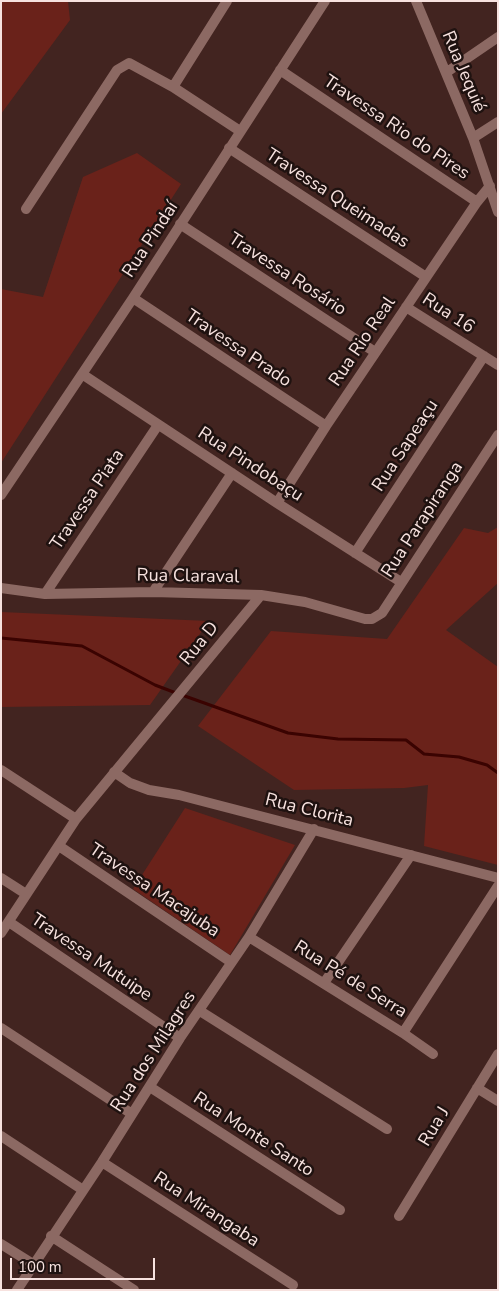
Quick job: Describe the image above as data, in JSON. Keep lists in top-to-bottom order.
{
  "streets": {
    "street": [
      "Rua Jequié",
      "Travessa Rio do Pires",
      "Travessa Queimadas",
      "Rua Pindaí",
      "Travessa Rosário",
      "Rua 16",
      "Rua Rio Real",
      "Travessa Prado",
      "Rua Sapeaçu",
      "Rua Pindobaçu",
      "Travessa Piata",
      "Rua Parapiranga",
      "Rua Claraval",
      "Rua D",
      "Rua Clorita",
      "Travessa Macajuba",
      "Travessa Mutuipe",
      "Rua Pé de Serra",
      "Rua dos Milagres",
      "Rua J",
      "Rua Monte Santo",
      "Rua Mirangaba"
    ]
  },
  "crossings": [
    ["Rua Jequié", "Travessa Rio do Pires"],
    ["Travessa Rio do Pires", "Rua Pindaí"],
    ["Travessa Rio do Pires", "Rua Rio Real"],
    ["Travessa Queimadas", "Rua Pindaí"],
    ["Travessa Queimadas", "Rua Rio Real"],
    ["Rua Pindaí", "Travessa Rosário"],
    ["Rua Pindaí", "Travessa Prado"],
    ["Rua Pindaí", "Rua Pindobaçu"],
    ["Travessa Rosário", "Rua Rio Real"],
    ["Rua 16", "Rua Rio Real"],
    ["Rua 16", "Rua Sapeaçu"],
    ["Rua Rio Real", "Travessa Prado"],
    ["Rua Rio Real", "Rua Pindobaçu"],
    ["Rua Sapeaçu", "Rua Pindobaçu"],
    ["Rua Pindobaçu", "Travessa Piata"],
    ["Rua Pindobaçu", "Rua Parapiranga"],
    ["Travessa Piata", "Rua Claraval"],
    ["Rua Parapiranga", "Rua Claraval"],
    ["Rua Claraval", "Rua D"],
    ["Rua D", "Rua Clorita"],
    ["Rua D", "Travessa Macajuba"],
    ["Rua D", "Travessa Mutuipe"],
    ["Rua Clorita", "Rua dos Milagres"],
    ["Travessa Macajuba", "Rua dos Milagres"],
    ["Travessa Mutuipe", "Rua dos Milagres"],
    ["Rua Pé de Serra", "Rua dos Milagres"],
    ["Rua dos Milagres", "Rua Monte Santo"],
    ["Rua dos Milagres", "Rua Mirangaba"]
  ],
  "scale_bar": "100 m"
}
